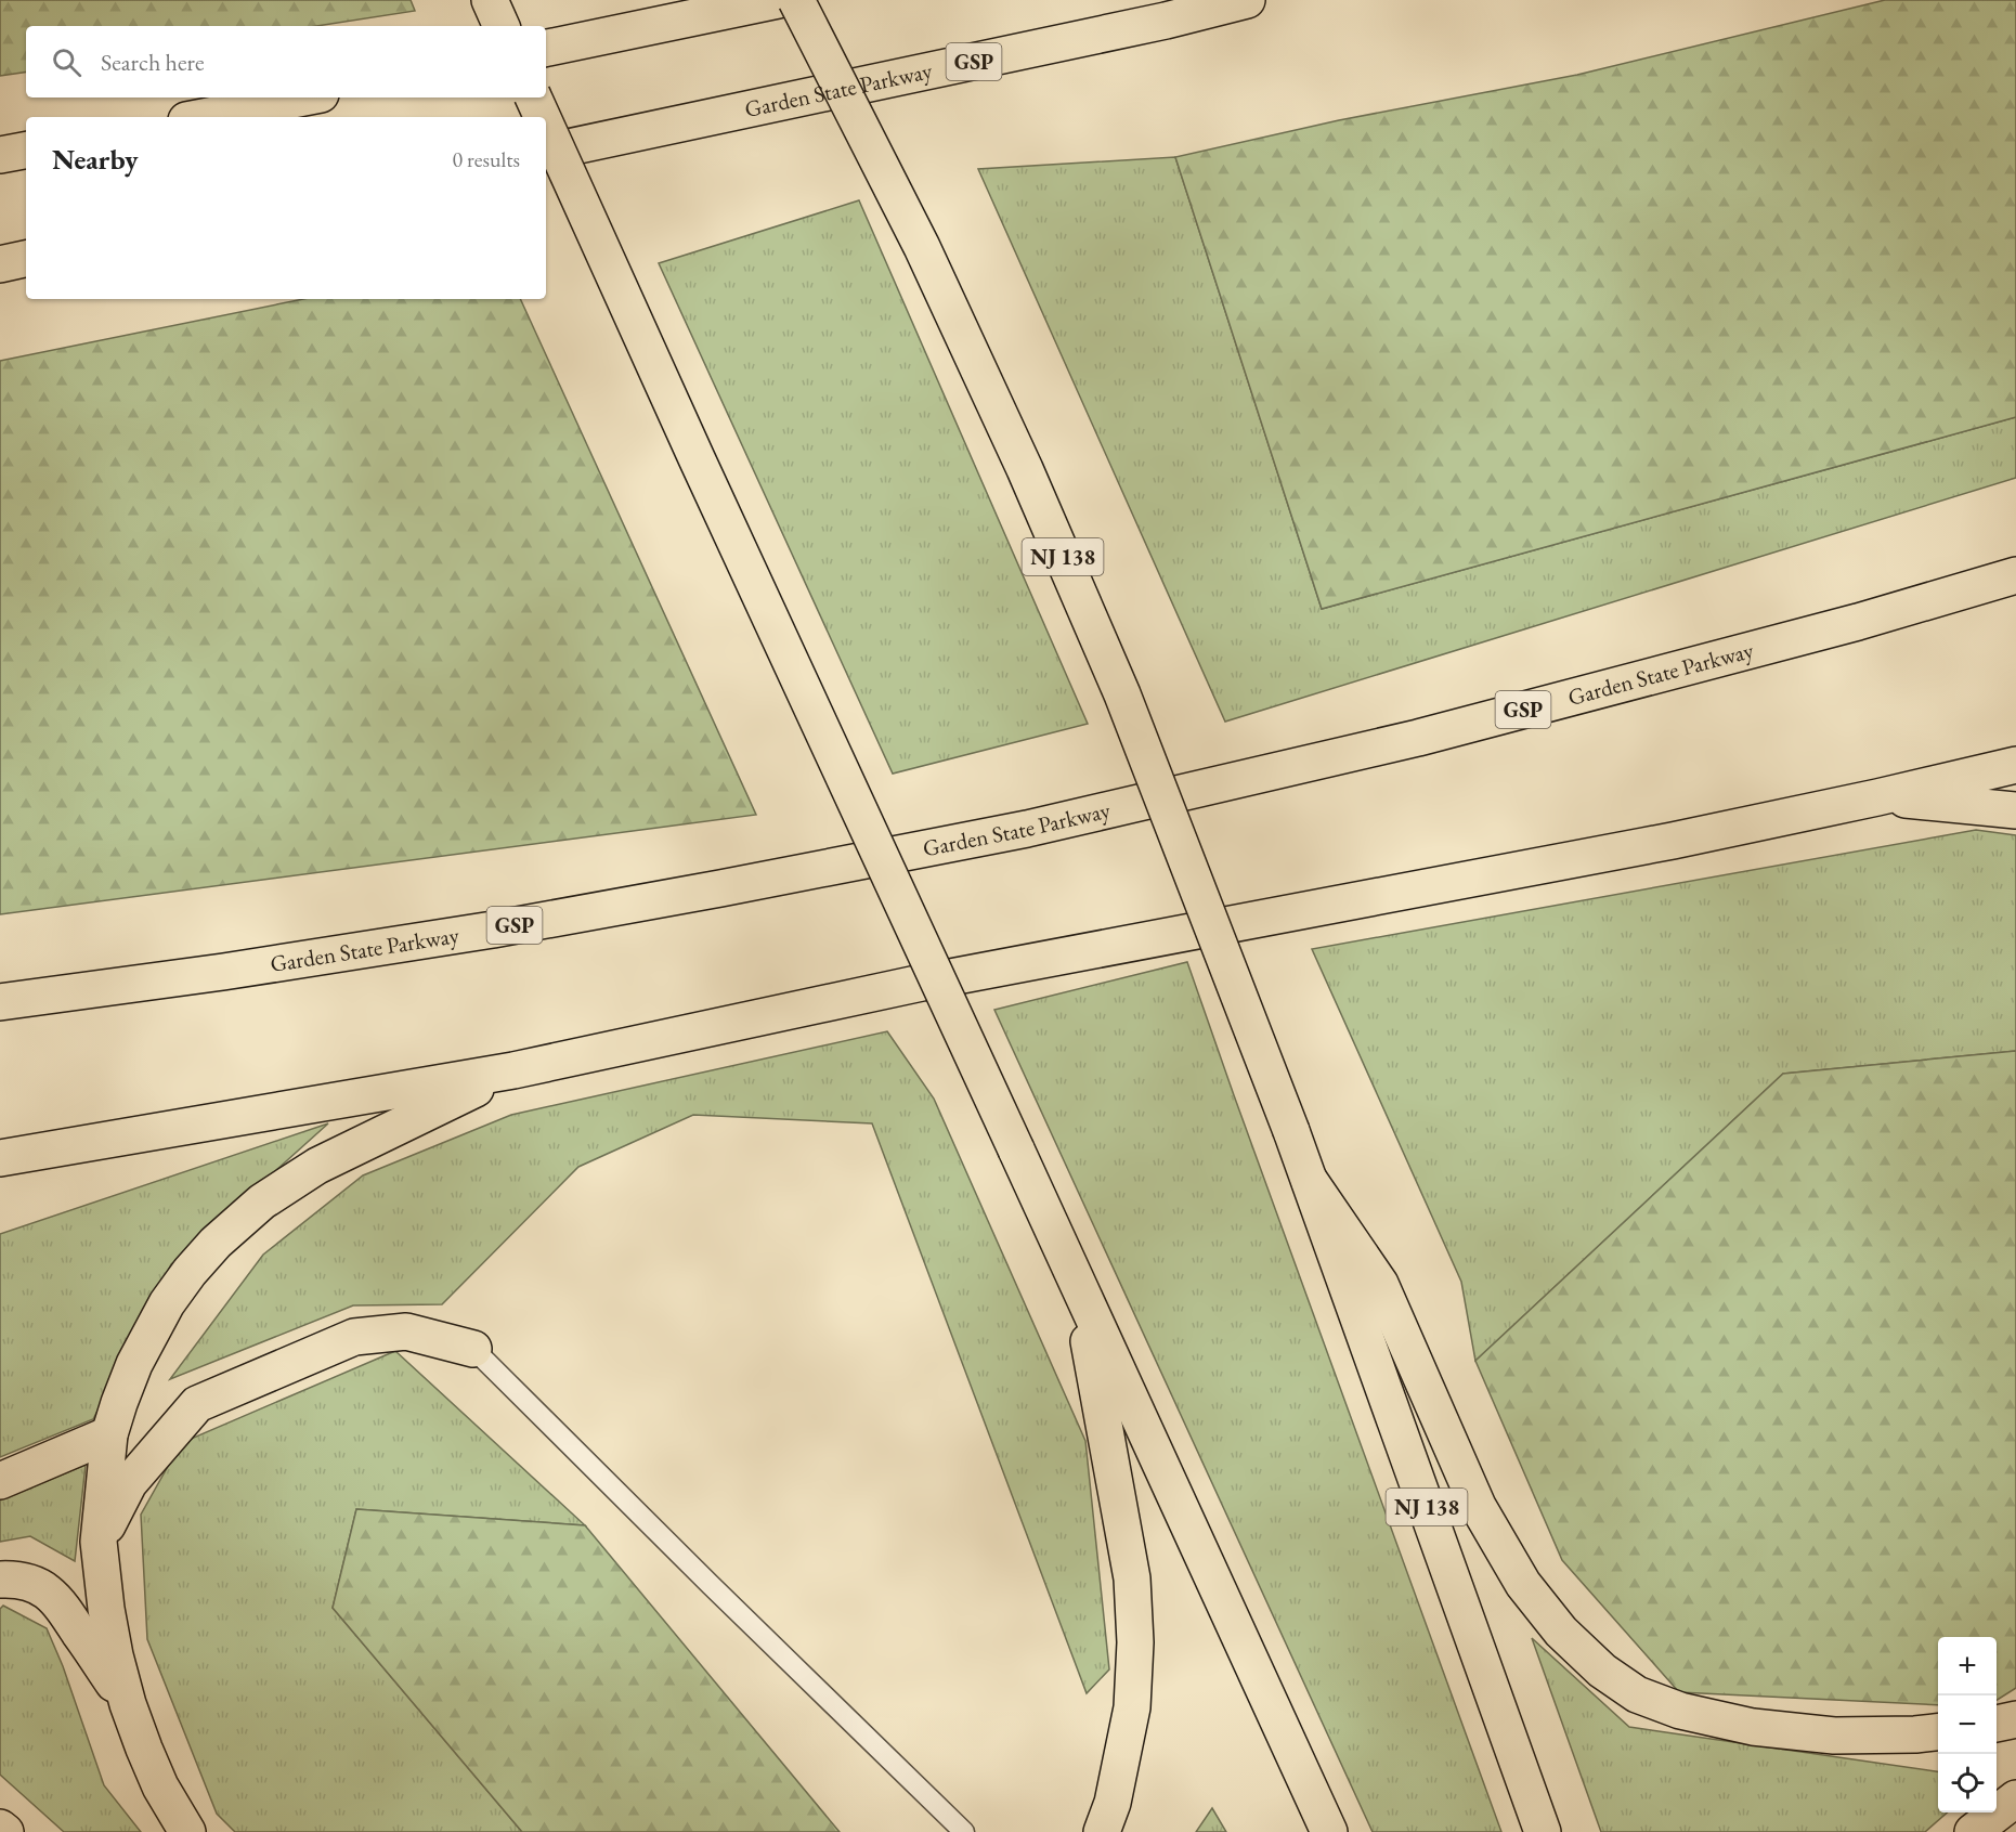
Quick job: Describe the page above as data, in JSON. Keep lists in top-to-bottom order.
{
  "streets": {
    "highway": ["GSP", "Garden State Parkway", "NJ 138"]
  },
  "page": {
    "search": "Search here",
    "heading": ["Nearby", "0 results"],
    "map_buttons": ["+", "−"]
  }
}
